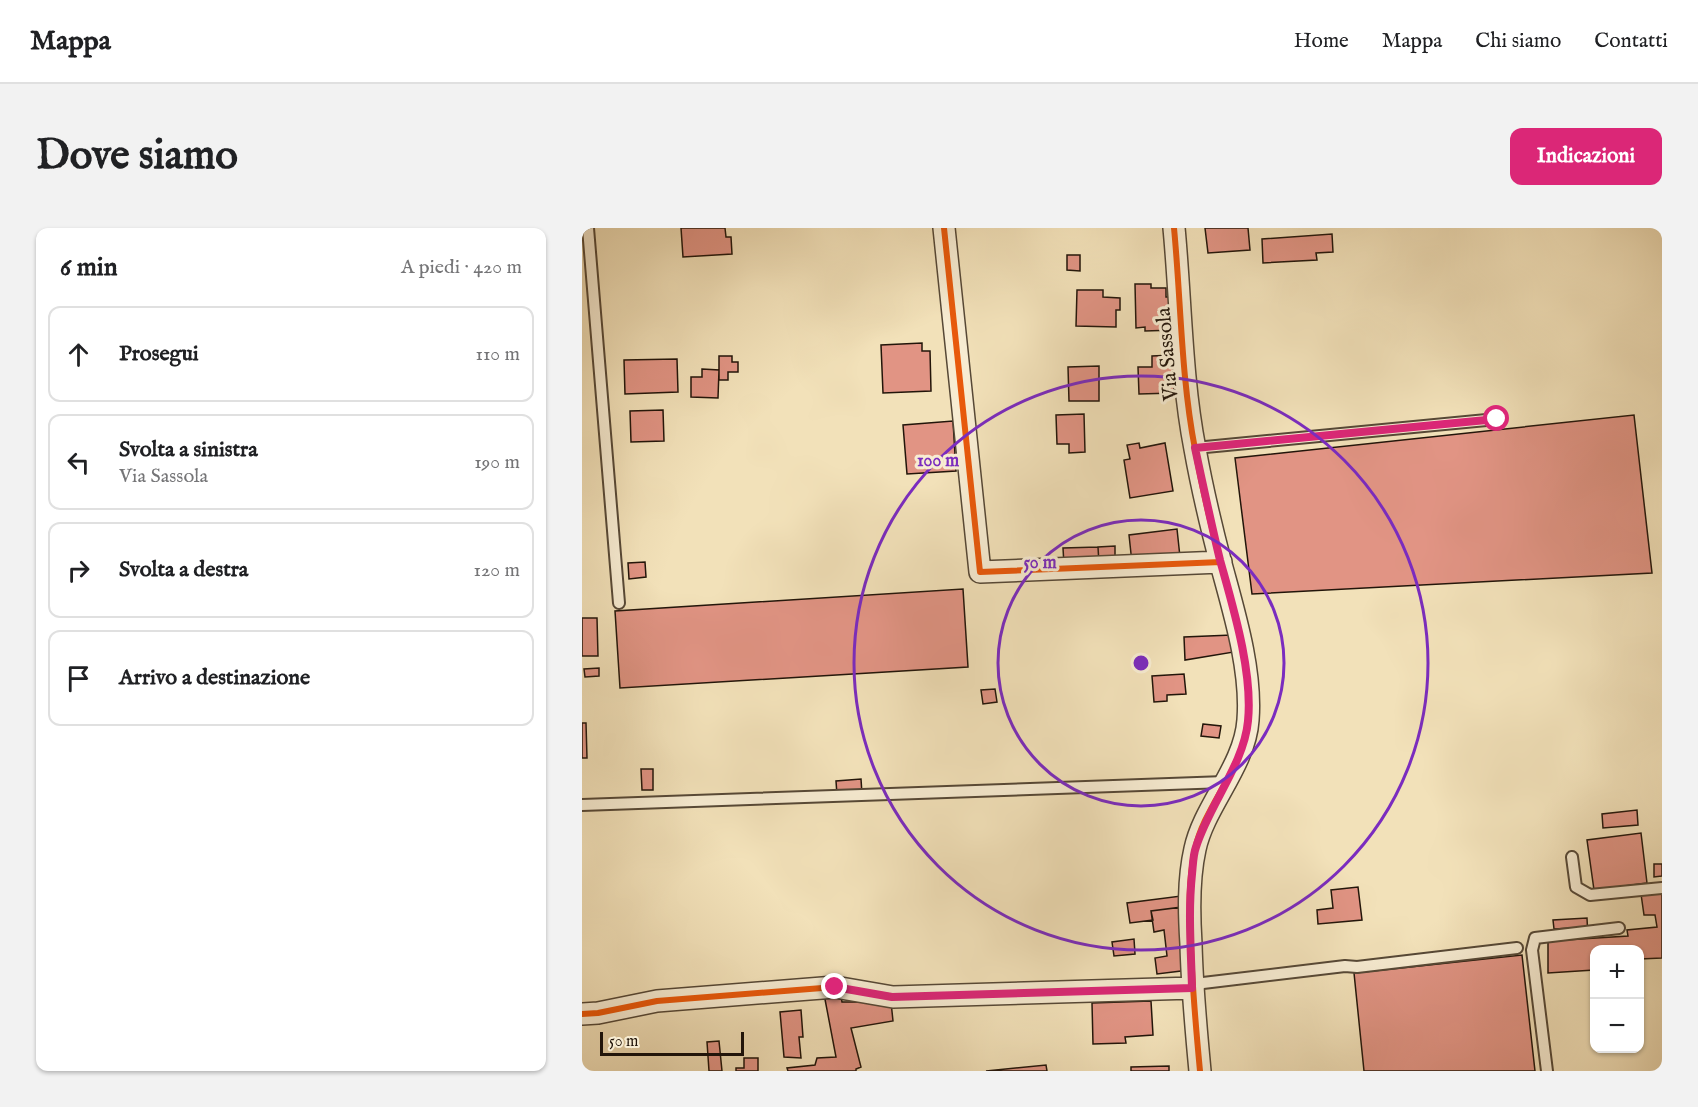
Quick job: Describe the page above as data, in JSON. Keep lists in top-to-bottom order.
{
  "streets": {
    "street": ["Via Sassola"]
  },
  "scale_bar": "50 m",
  "page": {
    "header": "Mappa",
    "nav": [
      "Home",
      "Mappa",
      "Chi siamo",
      "Contatti"
    ],
    "buttons": "Indicazioni",
    "title": "Dove siamo",
    "heading": ["6 min", "A piedi · 420 m"],
    "list": [
      ["Prosegui", "110 m"],
      ["Svolta a sinistra", "Via Sassola", "190 m"],
      ["Svolta a destra", "120 m"],
      "Arrivo a destinazione"
    ],
    "map_buttons": ["+", "−"],
    "scale": "50 m"
  },
  "rings": ["100 m", "50 m"]
}
